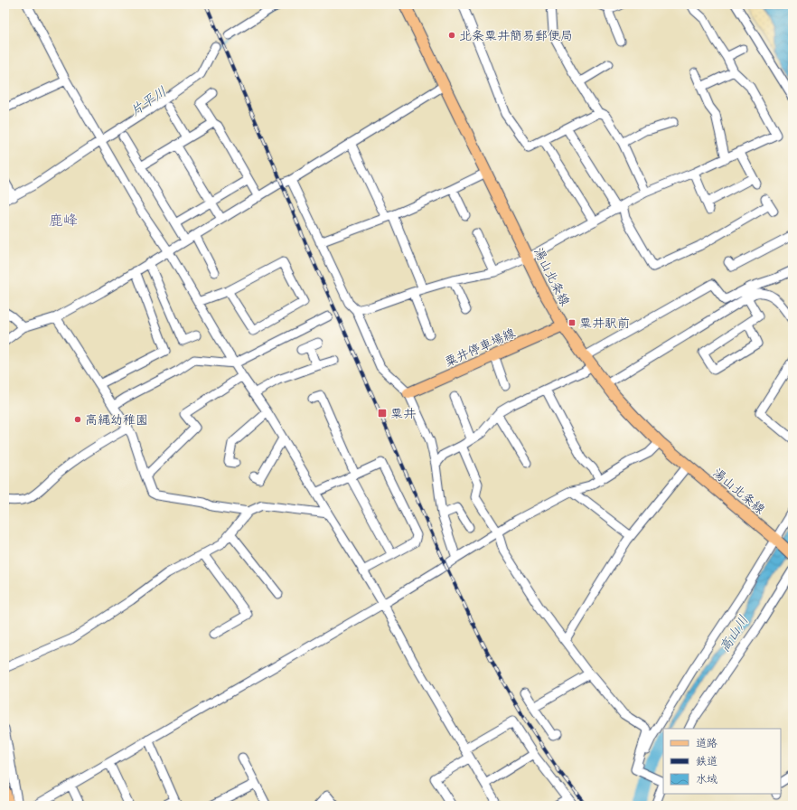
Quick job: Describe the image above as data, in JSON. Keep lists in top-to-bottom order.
{
  "streets": {
    "main road": ["湯山北条線", "粟井停車場線"]
  },
  "crossings": [
    ["湯山北条線", "粟井停車場線"]
  ],
  "districts": ["鹿峰"],
  "water": ["片平川", "高山川"],
  "places": {
    "other": ["北条粟井簡易郵便局", "高縄幼稚園"],
    "transit": ["粟井駅前", "粟井"]
  },
  "legend": ["道路", "鉄道", "水域"]
}
